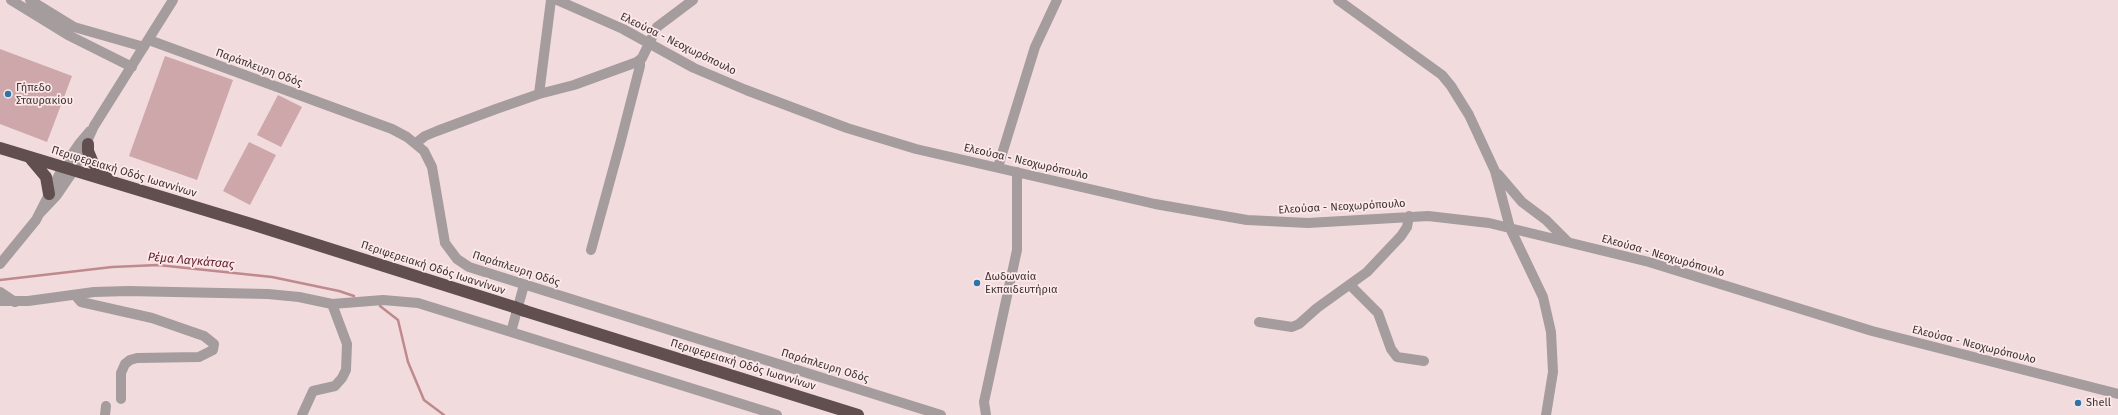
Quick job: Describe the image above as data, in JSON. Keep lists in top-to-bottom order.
{
  "streets": {
    "highway": ["Περιφερειακή Οδός Ιωαννίνων"],
    "street": ["Ελεούσα - Νεοχωρόπουλο", "Παράπλευρη Οδός"]
  },
  "water": ["Ρέμα Λαγκάτσας"],
  "places": ["Γήπεδο Σταυρακίου", "Δωδωναία Εκπαιδευτήρια", "Shell"]
}
